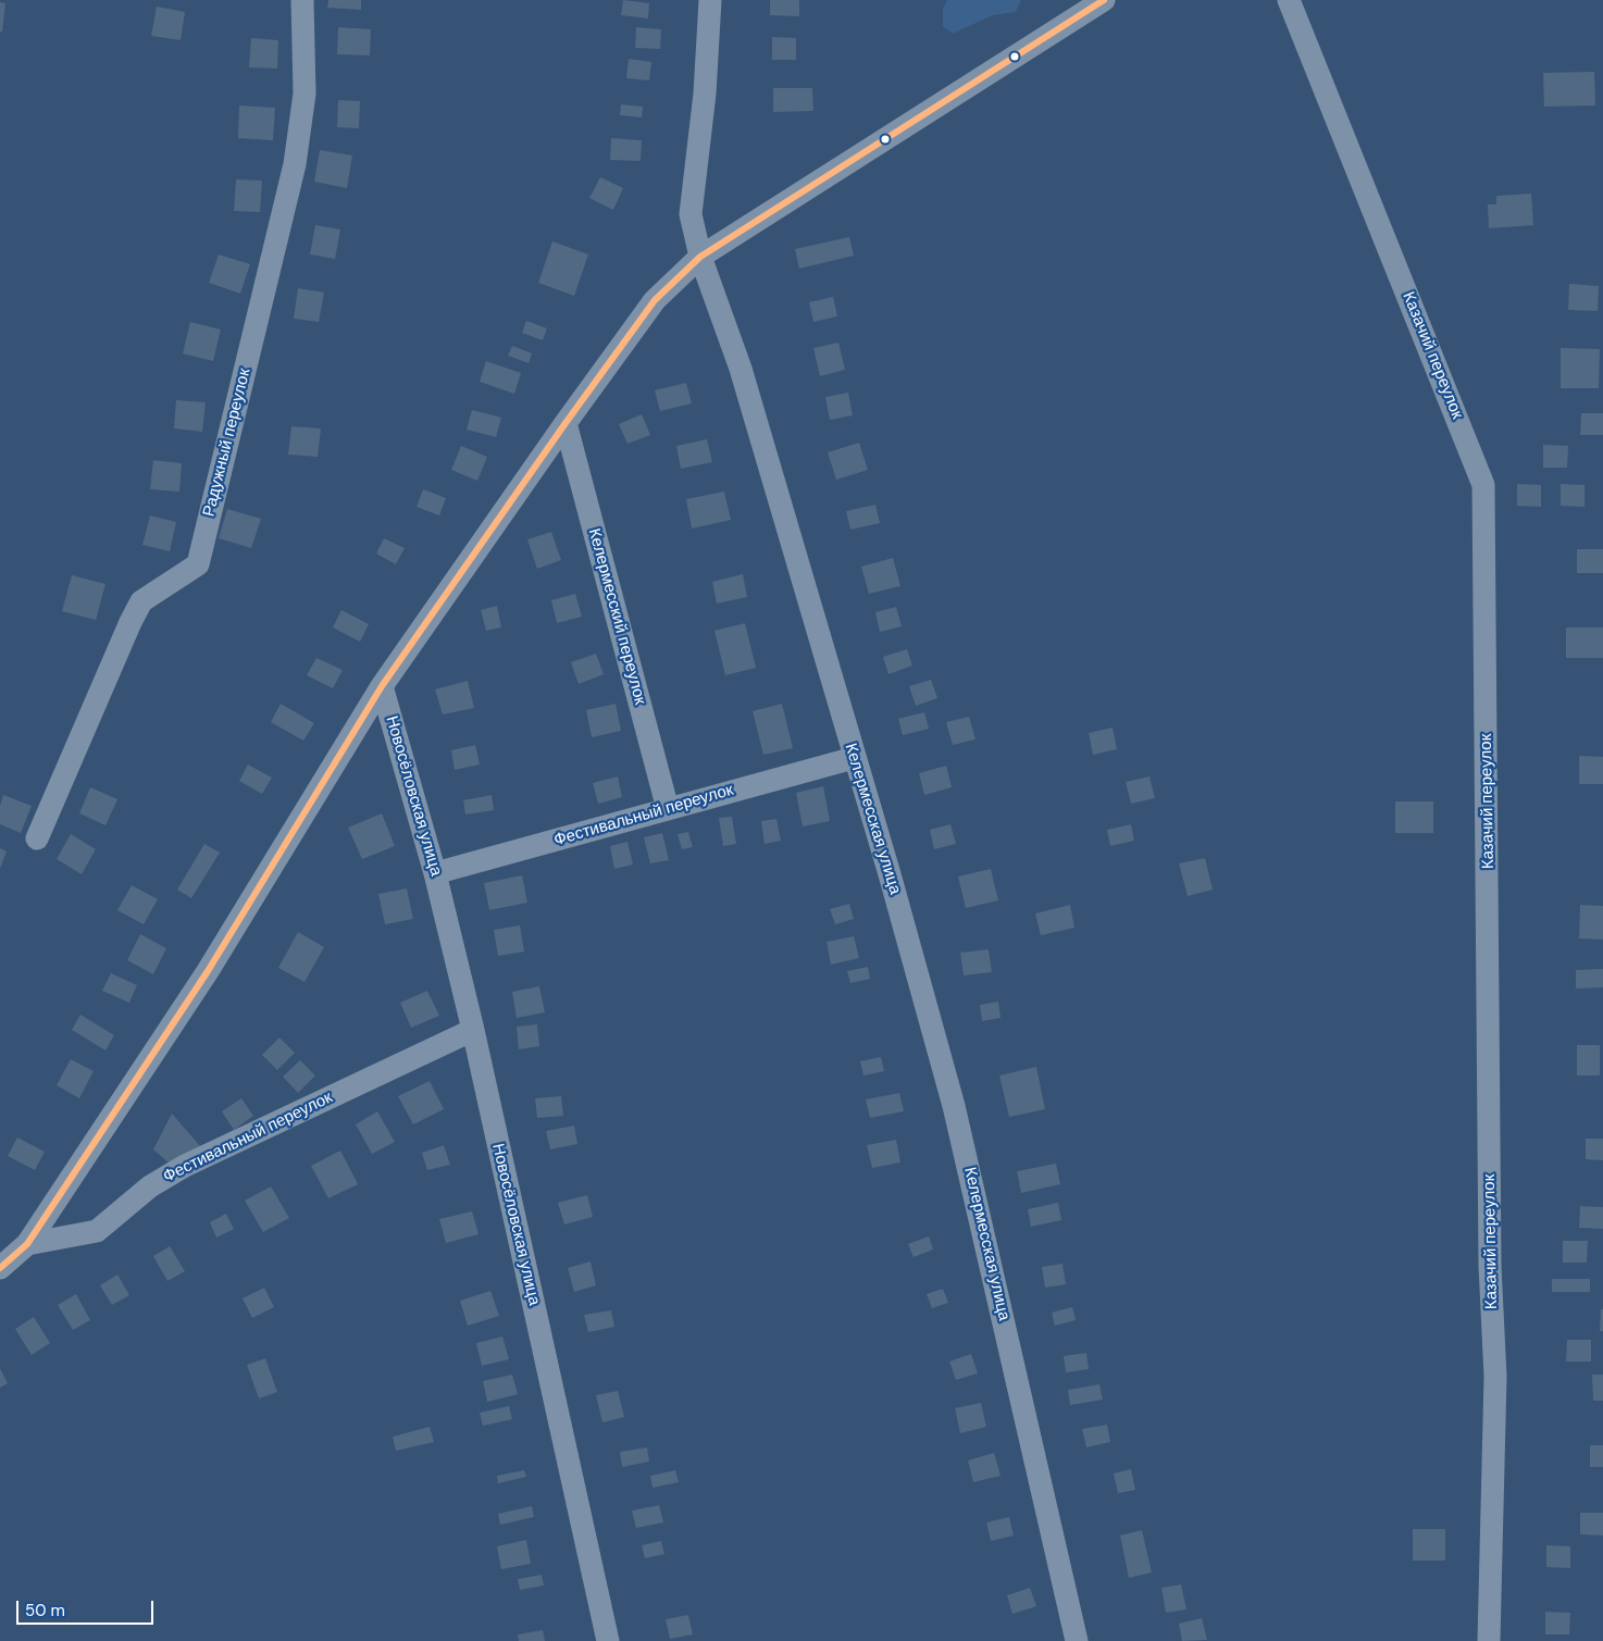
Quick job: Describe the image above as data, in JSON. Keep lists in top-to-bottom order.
{
  "streets": {
    "street": [
      "Казачий переулок",
      "Радужный переулок",
      "Келермесский переулок",
      "Новосёловская улица",
      "Фестивальный переулок",
      "Келермесская улица"
    ]
  },
  "crossings": [
    ["Келермесский переулок", "Фестивальный переулок"],
    ["Новосёловская улица", "Фестивальный переулок"],
    ["Фестивальный переулок", "Келермесская улица"]
  ],
  "scale_bar": "50 m"
}
